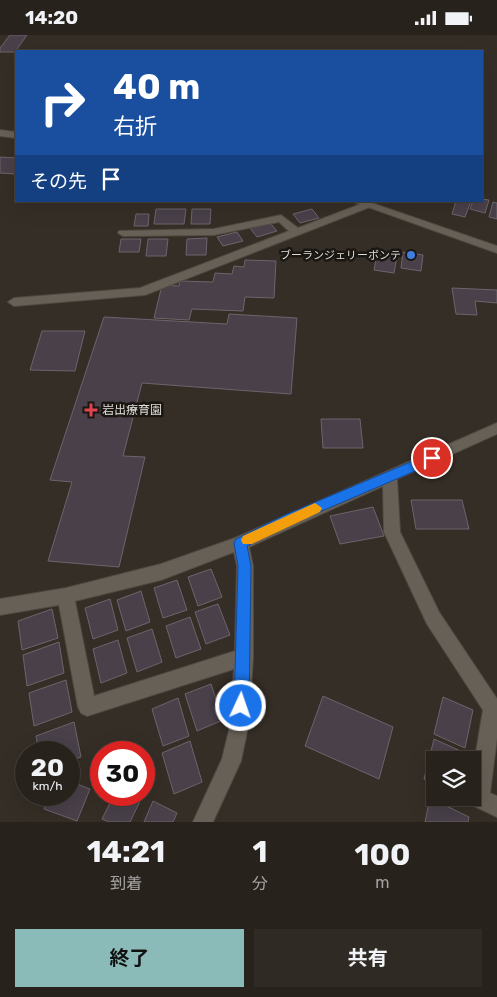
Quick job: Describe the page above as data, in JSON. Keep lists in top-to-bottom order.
{
  "places": {
    "other": ["ブーランジェリーボンテ"],
    "health": ["岩出療育園"]
  },
  "page": {
    "status": "14:20",
    "turn": ["40 m", "右折"],
    "then": "その先",
    "speed": "20 km/h",
    "limit": "30",
    "eta": [
      "14:21",
      "到着",
      "1",
      "分",
      "100",
      "m"
    ],
    "buttons": ["終了", "共有"]
  }
}
